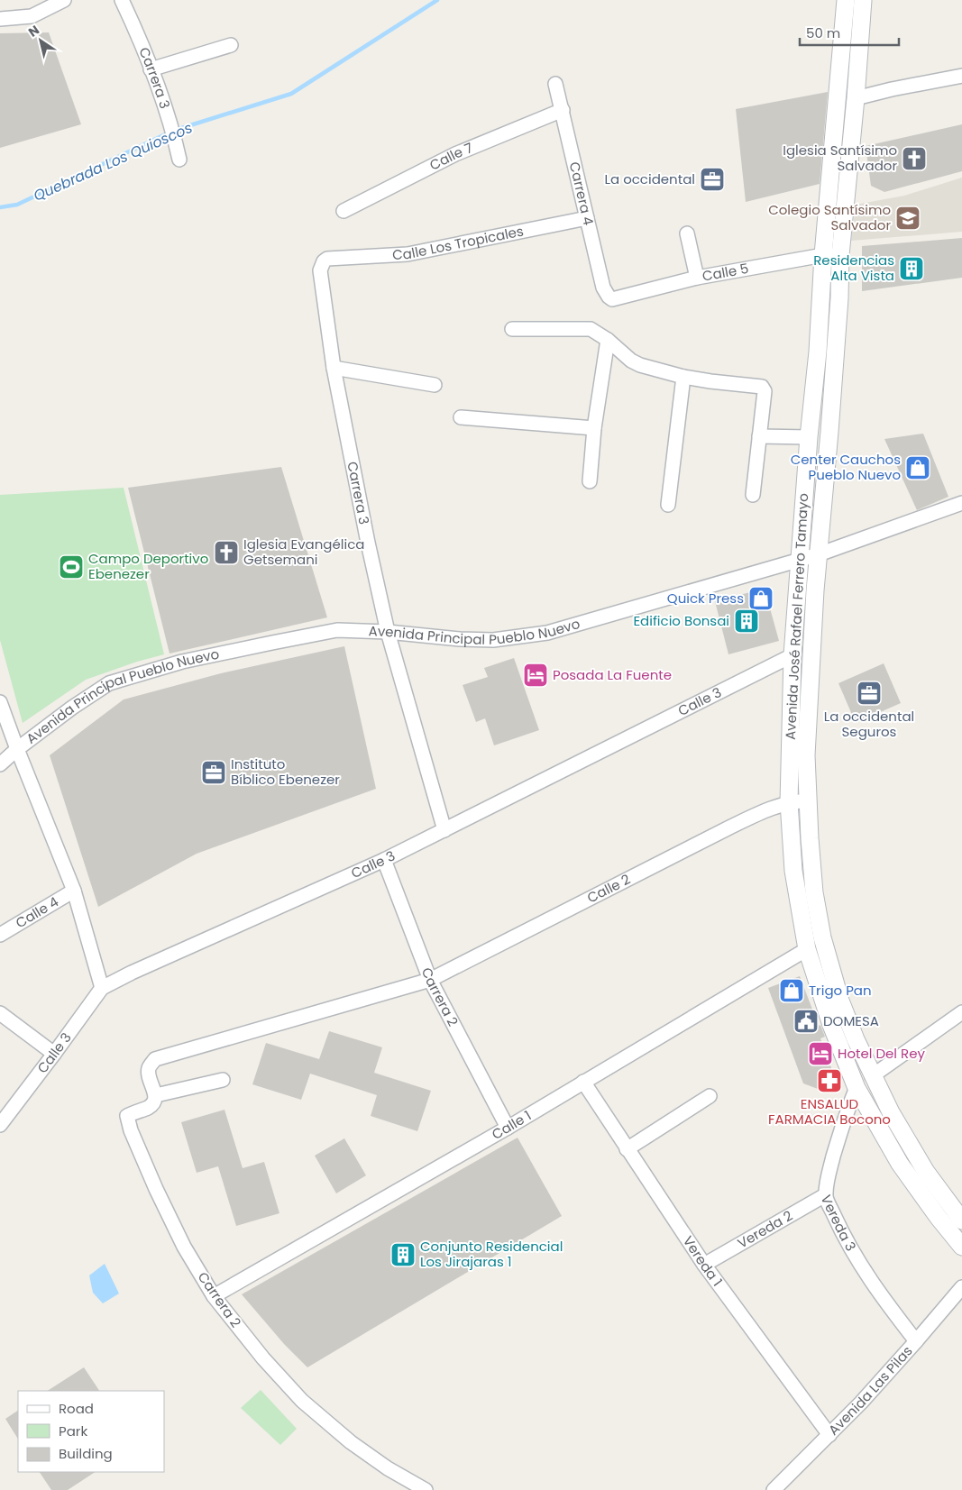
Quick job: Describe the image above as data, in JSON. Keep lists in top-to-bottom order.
{
  "streets": {
    "street": [
      "Carrera 3",
      "Calle 7",
      "Carrera 4",
      "Calle Los Tropicales",
      "Calle 5",
      "Avenida José Rafael Ferrero Tamayo",
      "Avenida Principal Pueblo Nuevo",
      "Calle 3",
      "Calle 2",
      "Calle 4",
      "Carrera 2",
      "Calle 1",
      "Vereda 3",
      "Vereda 2",
      "Vereda 1",
      "Avenida Las Pilas"
    ]
  },
  "crossings": [
    ["Carrera 3", "Calle Los Tropicales"],
    ["Carrera 3", "Avenida Principal Pueblo Nuevo"],
    ["Carrera 3", "Calle 3"],
    ["Calle 7", "Carrera 4"],
    ["Carrera 4", "Calle Los Tropicales"],
    ["Carrera 4", "Calle 5"],
    ["Calle 5", "Avenida José Rafael Ferrero Tamayo"],
    ["Avenida José Rafael Ferrero Tamayo", "Avenida Principal Pueblo Nuevo"],
    ["Avenida José Rafael Ferrero Tamayo", "Calle 3"],
    ["Avenida José Rafael Ferrero Tamayo", "Calle 2"],
    ["Avenida José Rafael Ferrero Tamayo", "Calle 1"],
    ["Avenida José Rafael Ferrero Tamayo", "Vereda 3"],
    ["Calle 3", "Carrera 2"],
    ["Calle 2", "Carrera 2"],
    ["Carrera 2", "Calle 1"],
    ["Calle 1", "Vereda 1"],
    ["Vereda 3", "Vereda 2"],
    ["Vereda 3", "Avenida Las Pilas"],
    ["Vereda 2", "Vereda 1"],
    ["Vereda 1", "Avenida Las Pilas"]
  ],
  "water": ["Quebrada Los Quioscos"],
  "places": {
    "church": ["Iglesia Santísimo Salvador", "Iglesia Evangélica Getsemani"],
    "office": ["La occidental", "La occidental Seguros", "Instituto Bíblico Ebenezer"],
    "school or university": ["Colegio Santísimo Salvador"],
    "building": ["Residencias Alta Vista", "Edificio Bonsai", "Conjunto Residencial Los Jirajaras 1"],
    "shop": ["Center Cauchos Pueblo Nuevo", "Quick Press", "Trigo Pan"],
    "sports": ["Campo Deportivo Ebenezer"],
    "hotel": ["Posada La Fuente", "Hotel Del Rey"],
    "public building": ["DOMESA"],
    "pharmacy": ["ENSALUD FARMACIA Bocono"]
  },
  "legend": ["Road", "Park", "Building"],
  "scale_bar": "50 m",
  "north": "top left"
}
